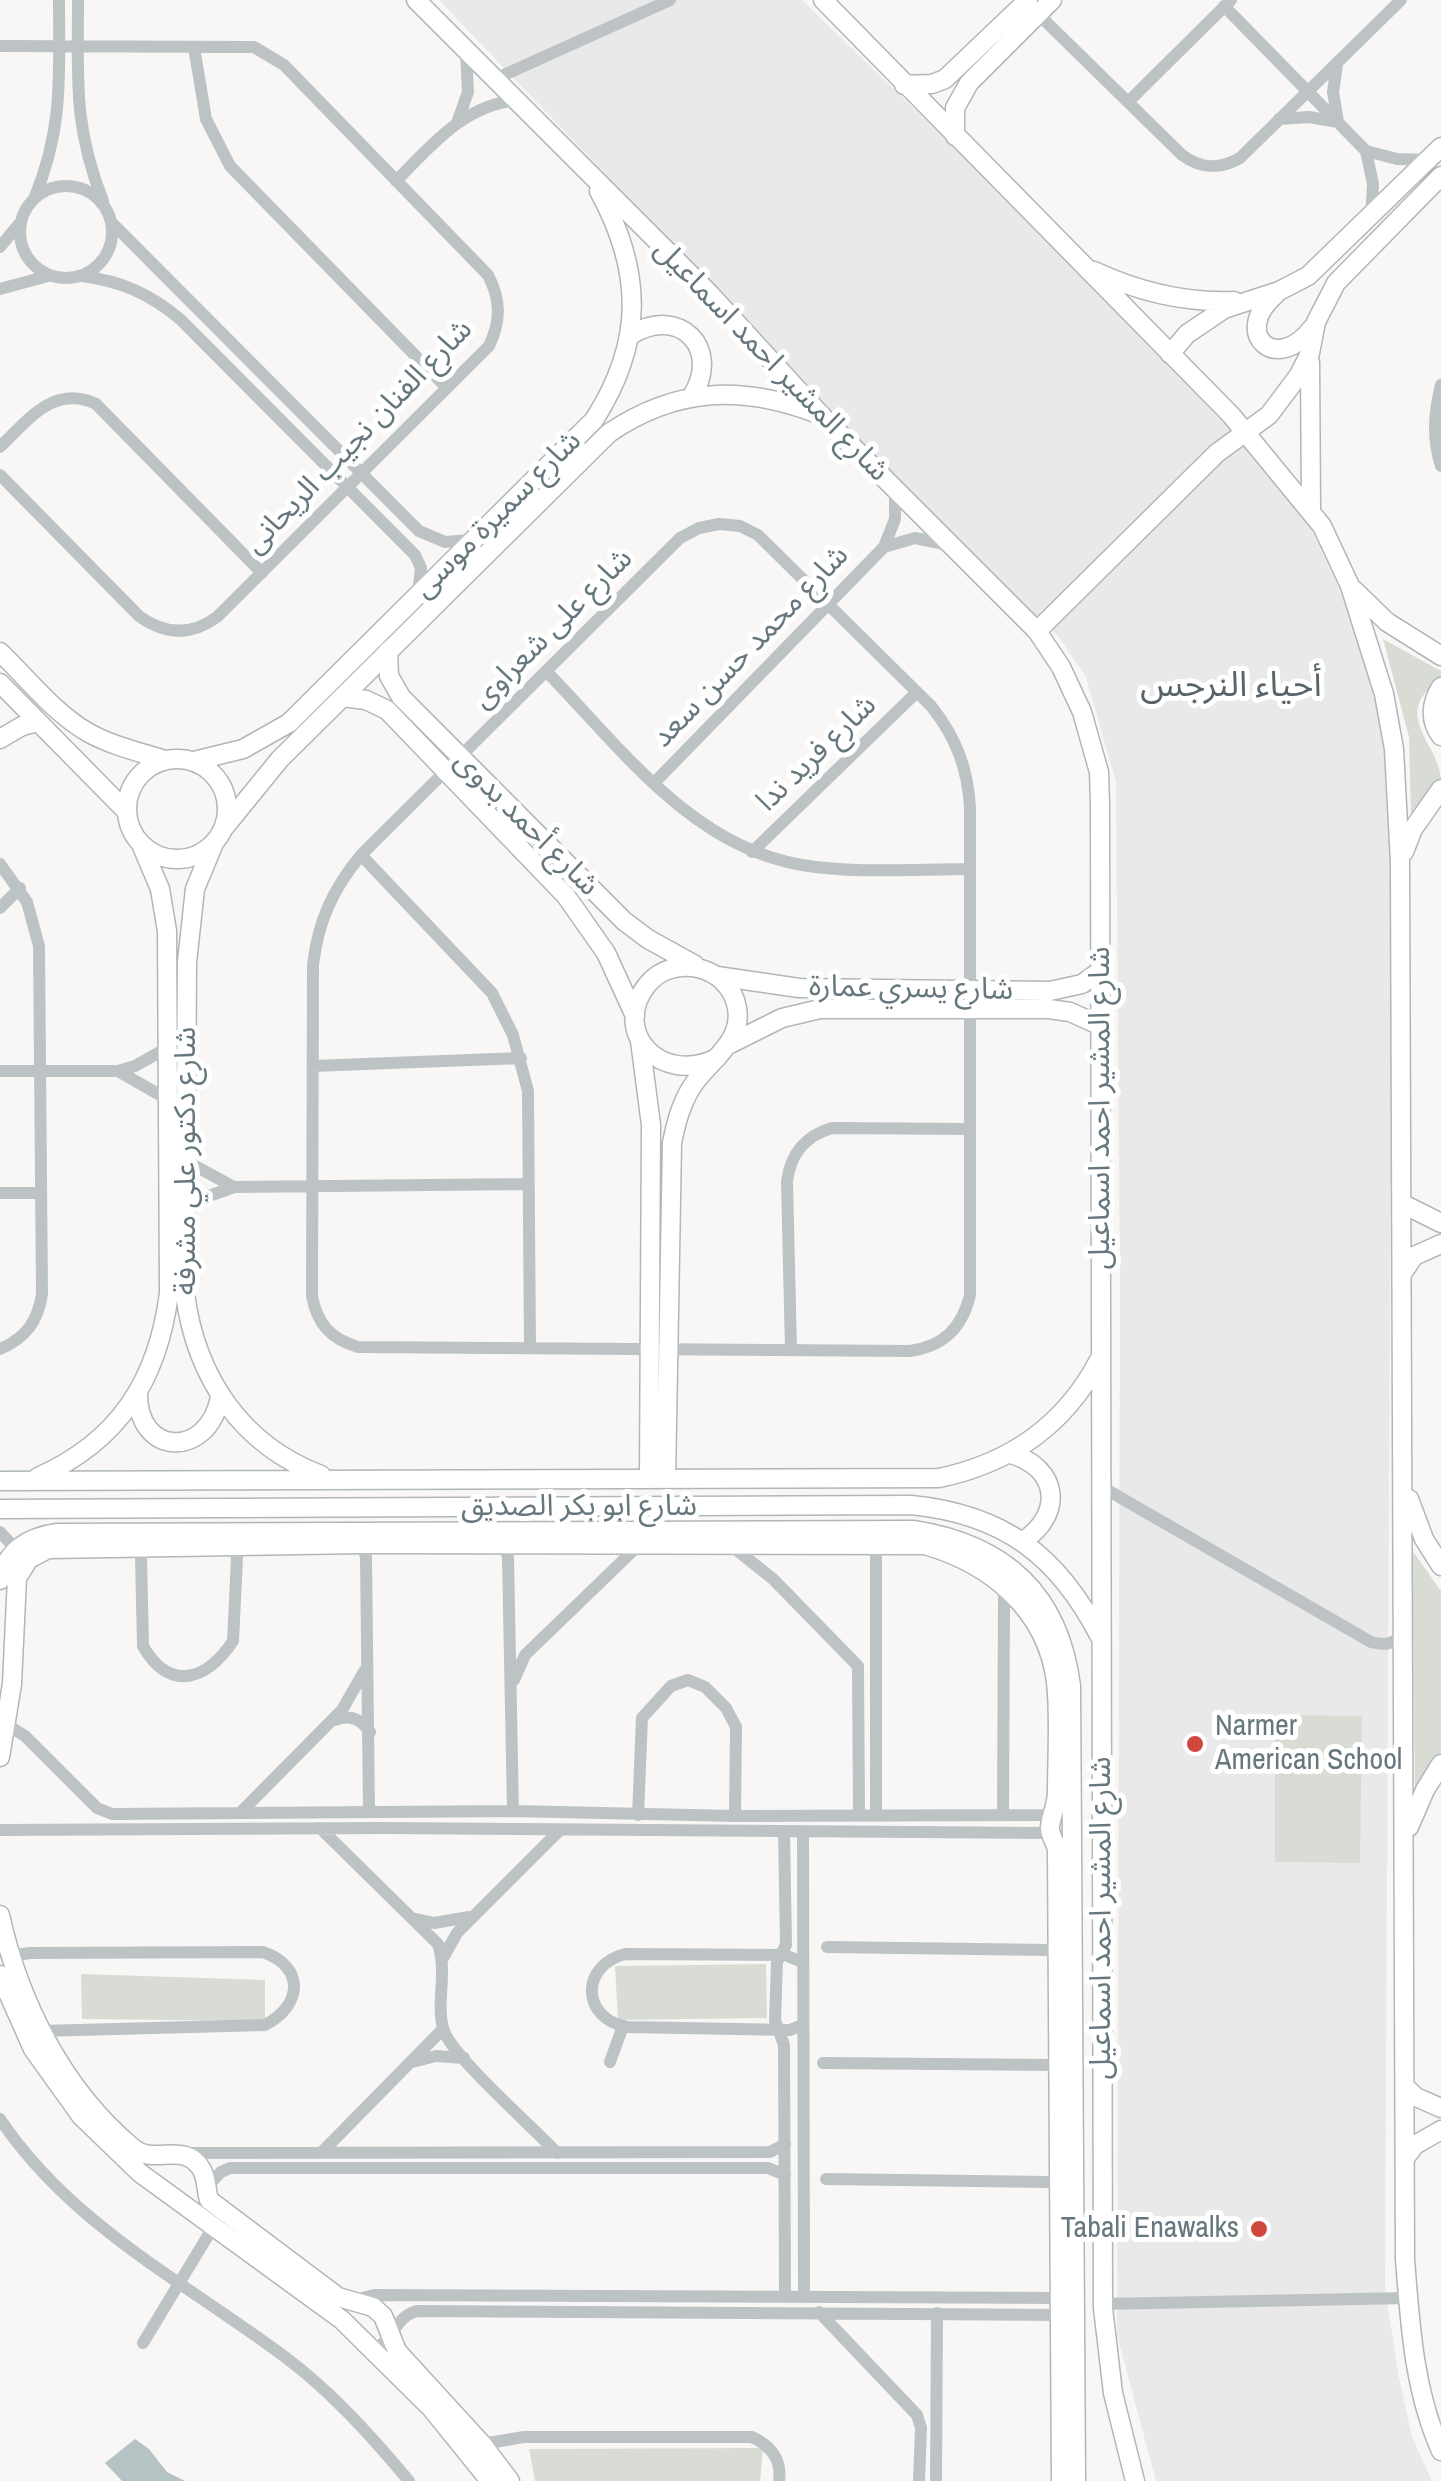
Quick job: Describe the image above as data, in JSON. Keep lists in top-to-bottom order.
{
  "streets": {
    "street": [
      "شارع المشير احمد اسماعيل",
      "شارع الفنان نجيب الريحانى",
      "شارع سميرة موسى",
      "شارع على شعراوى",
      "شارع محمد حسن سعد",
      "شارع فريد ندا",
      "شارع أحمد بدوى",
      "شارع يسري عمارة",
      "شارع دكتور علي مشرفة",
      "شارع ابو بكر الصديق"
    ]
  },
  "crossings": [
    ["شارع المشير احمد اسماعيل", "شارع سميرة موسى"],
    ["شارع المشير احمد اسماعيل", "شارع محمد حسن سعد"],
    ["شارع المشير احمد اسماعيل", "شارع يسري عمارة"],
    ["شارع المشير احمد اسماعيل", "شارع ابو بكر الصديق"],
    ["شارع سميرة موسى", "شارع أحمد بدوى"],
    ["شارع سميرة موسى", "شارع دكتور علي مشرفة"],
    ["شارع على شعراوى", "شارع محمد حسن سعد"],
    ["شارع على شعراوى", "شارع فريد ندا"],
    ["شارع على شعراوى", "شارع أحمد بدوى"],
    ["شارع على شعراوى", "شارع يسري عمارة"],
    ["شارع أحمد بدوى", "شارع يسري عمارة"],
    ["شارع أحمد بدوى", "شارع ابو بكر الصديق"],
    ["شارع دكتور علي مشرفة", "شارع ابو بكر الصديق"]
  ],
  "districts": ["أحياء النرجس"],
  "places": ["Narmer American School", "Tabali Enawalks"]
}
